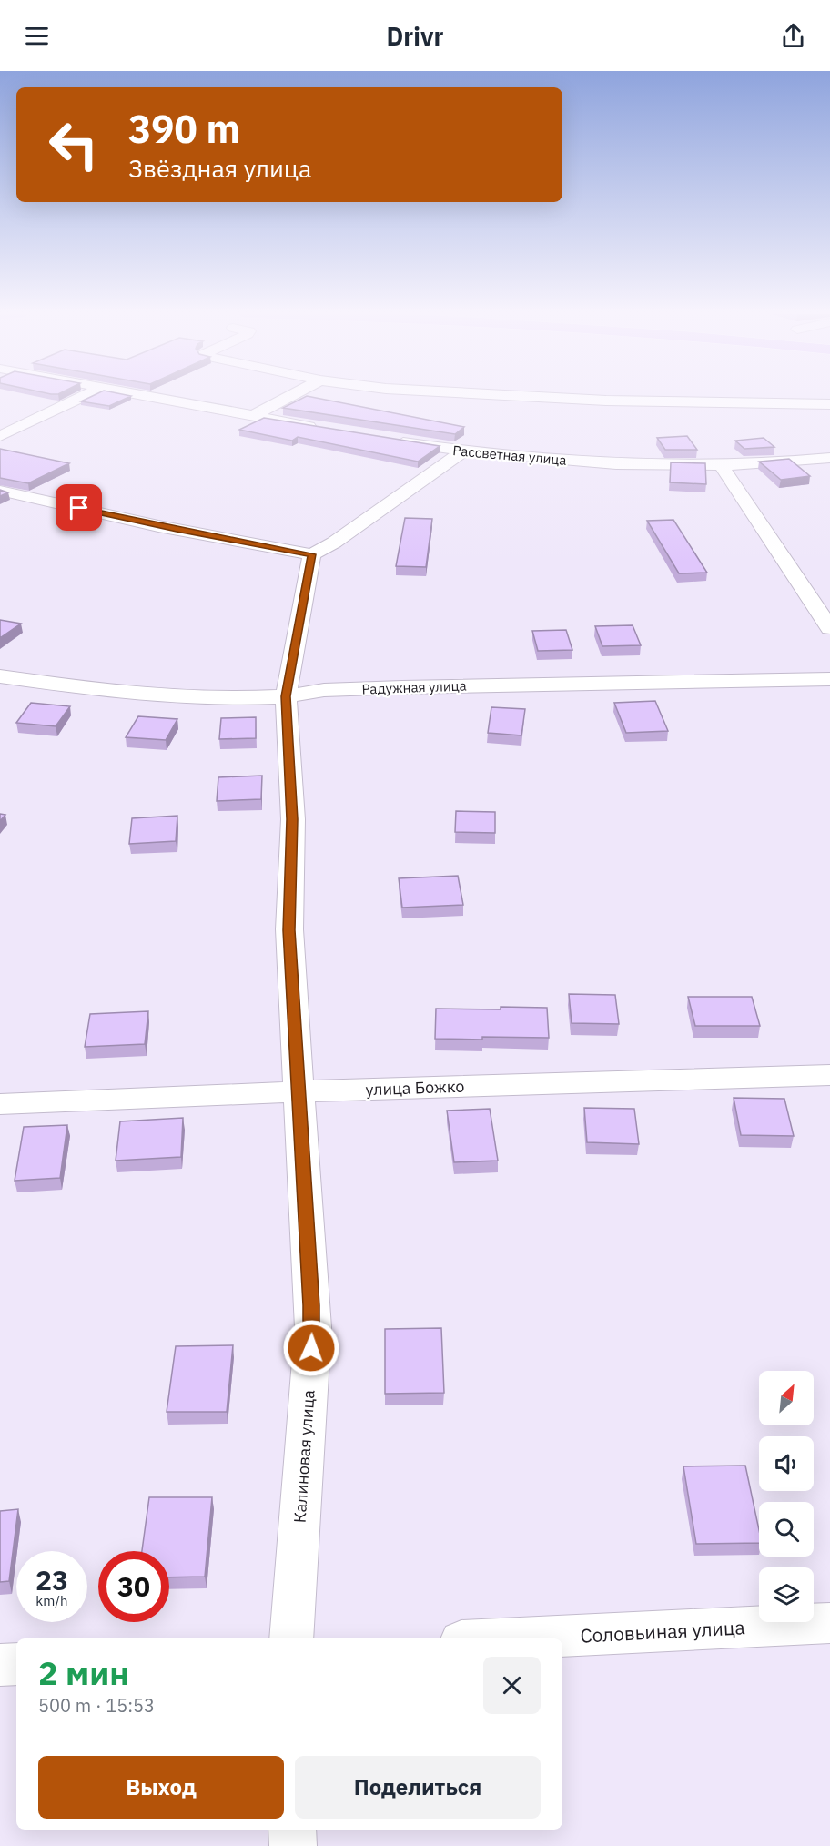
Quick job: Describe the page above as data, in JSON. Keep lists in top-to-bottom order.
{
  "streets": {
    "street": [
      "Рассветная улица",
      "Радужная улица",
      "улица Божко",
      "Калиновая улица",
      "Соловьиная улица"
    ]
  },
  "crossings": [
    ["Радужная улица", "Калиновая улица"],
    ["улица Божко", "Калиновая улица"]
  ],
  "north": "top right",
  "page": {
    "header": "Drivr",
    "turn": ["390 m", "Звёздная улица"],
    "speed": "23 km/h",
    "limit": "30",
    "heading": ["2 мин", "500 m · 15:53"],
    "buttons": ["Выход", "Поделиться"]
  }
}
